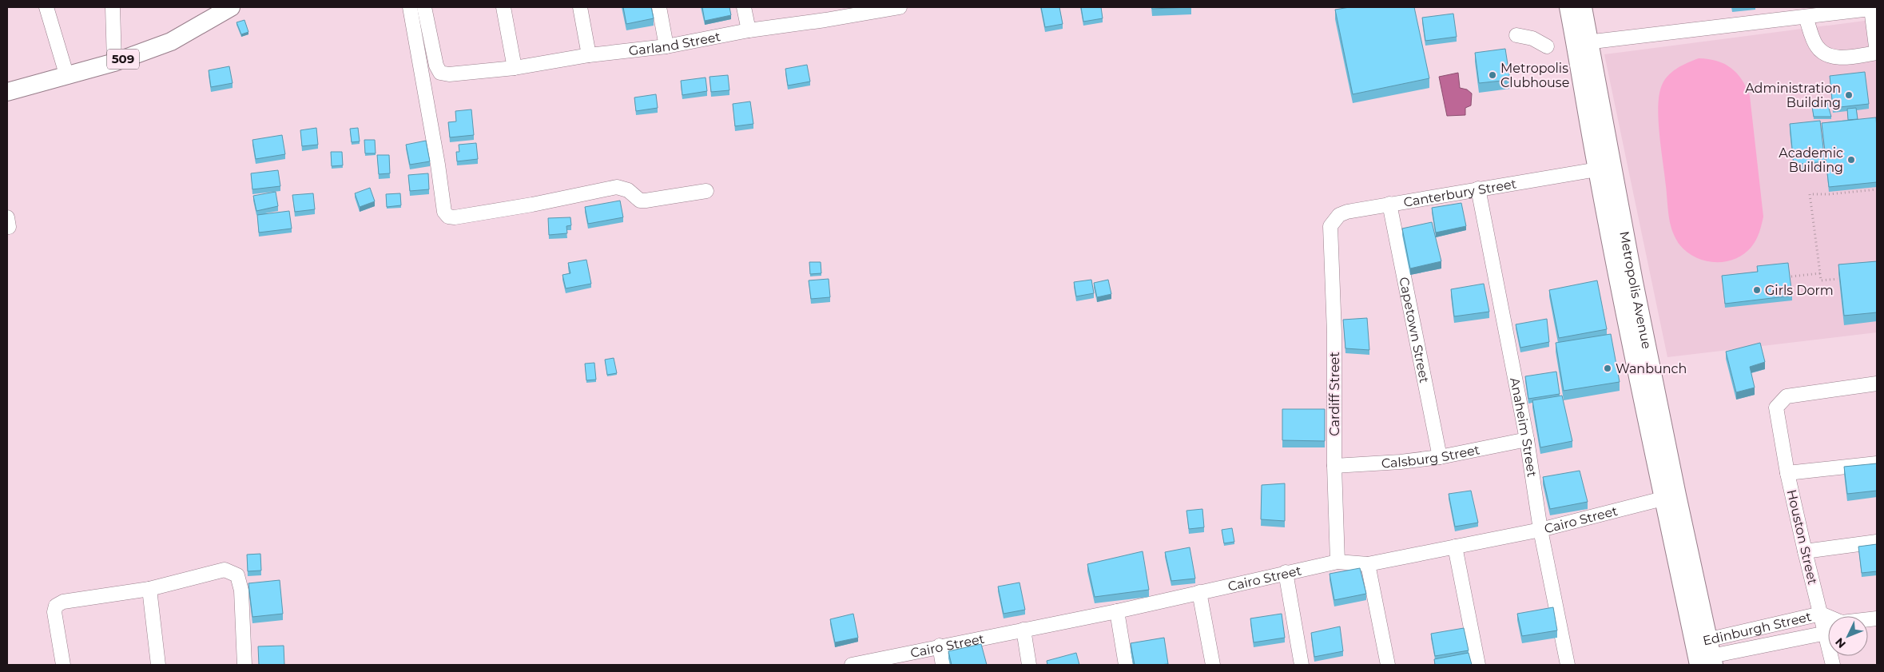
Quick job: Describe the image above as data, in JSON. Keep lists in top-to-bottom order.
{
  "streets": {
    "main road": ["509", "Metropolis Avenue"],
    "street": [
      "Garland Street",
      "Canterbury Street",
      "Capetown Street",
      "Cardiff Street",
      "Anaheim Street",
      "Calsburg Street",
      "Cairo Street",
      "Houston Street",
      "Edinburgh Street"
    ]
  },
  "crossings": [
    ["Canterbury Street", "Metropolis Avenue"],
    ["Canterbury Street", "Capetown Street"],
    ["Canterbury Street", "Cardiff Street"],
    ["Canterbury Street", "Anaheim Street"],
    ["Metropolis Avenue", "Cairo Street"],
    ["Metropolis Avenue", "Edinburgh Street"],
    ["Capetown Street", "Calsburg Street"],
    ["Cardiff Street", "Calsburg Street"],
    ["Cardiff Street", "Cairo Street"],
    ["Anaheim Street", "Calsburg Street"],
    ["Anaheim Street", "Cairo Street"],
    ["Houston Street", "Edinburgh Street"]
  ],
  "places": [
    "Metropolis Clubhouse",
    "Administration Building",
    "Academic Building",
    "Girls Dorm",
    "Wanbunch"
  ],
  "north": "bottom left"
}
